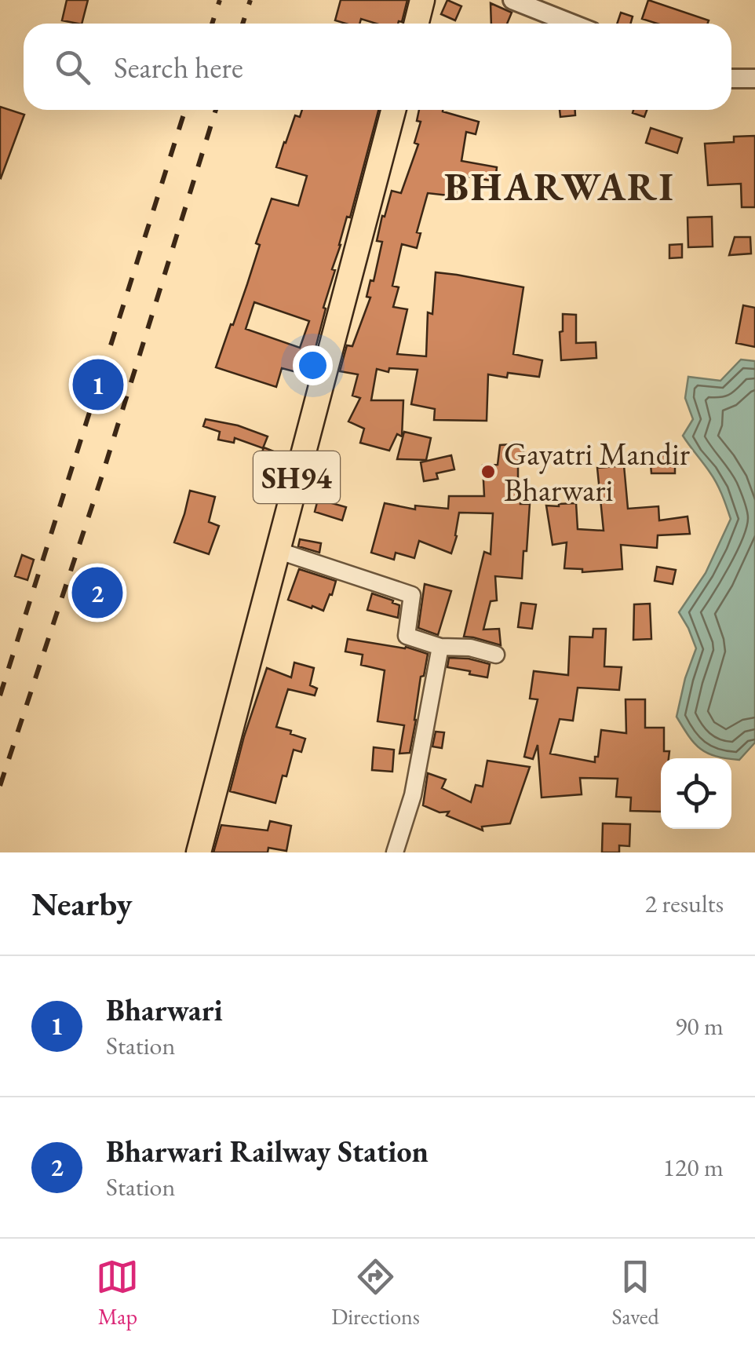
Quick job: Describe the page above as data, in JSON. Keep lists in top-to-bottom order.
{
  "streets": {
    "main road": ["SH94"]
  },
  "districts": ["BHARWARI"],
  "places": ["Gayatri Mandir Bharwari"],
  "page": {
    "search": "Search here",
    "pins": ["1", "2"],
    "heading": ["Nearby", "2 results"],
    "list": [
      {
        "mark": "1",
        "name": "Bharwari",
        "note": "Station",
        "value": "90 m"
      },
      {
        "mark": "2",
        "name": "Bharwari Railway Station",
        "note": "Station",
        "value": "120 m"
      }
    ],
    "nav": ["Map", "Directions", "Saved"]
  }
}
